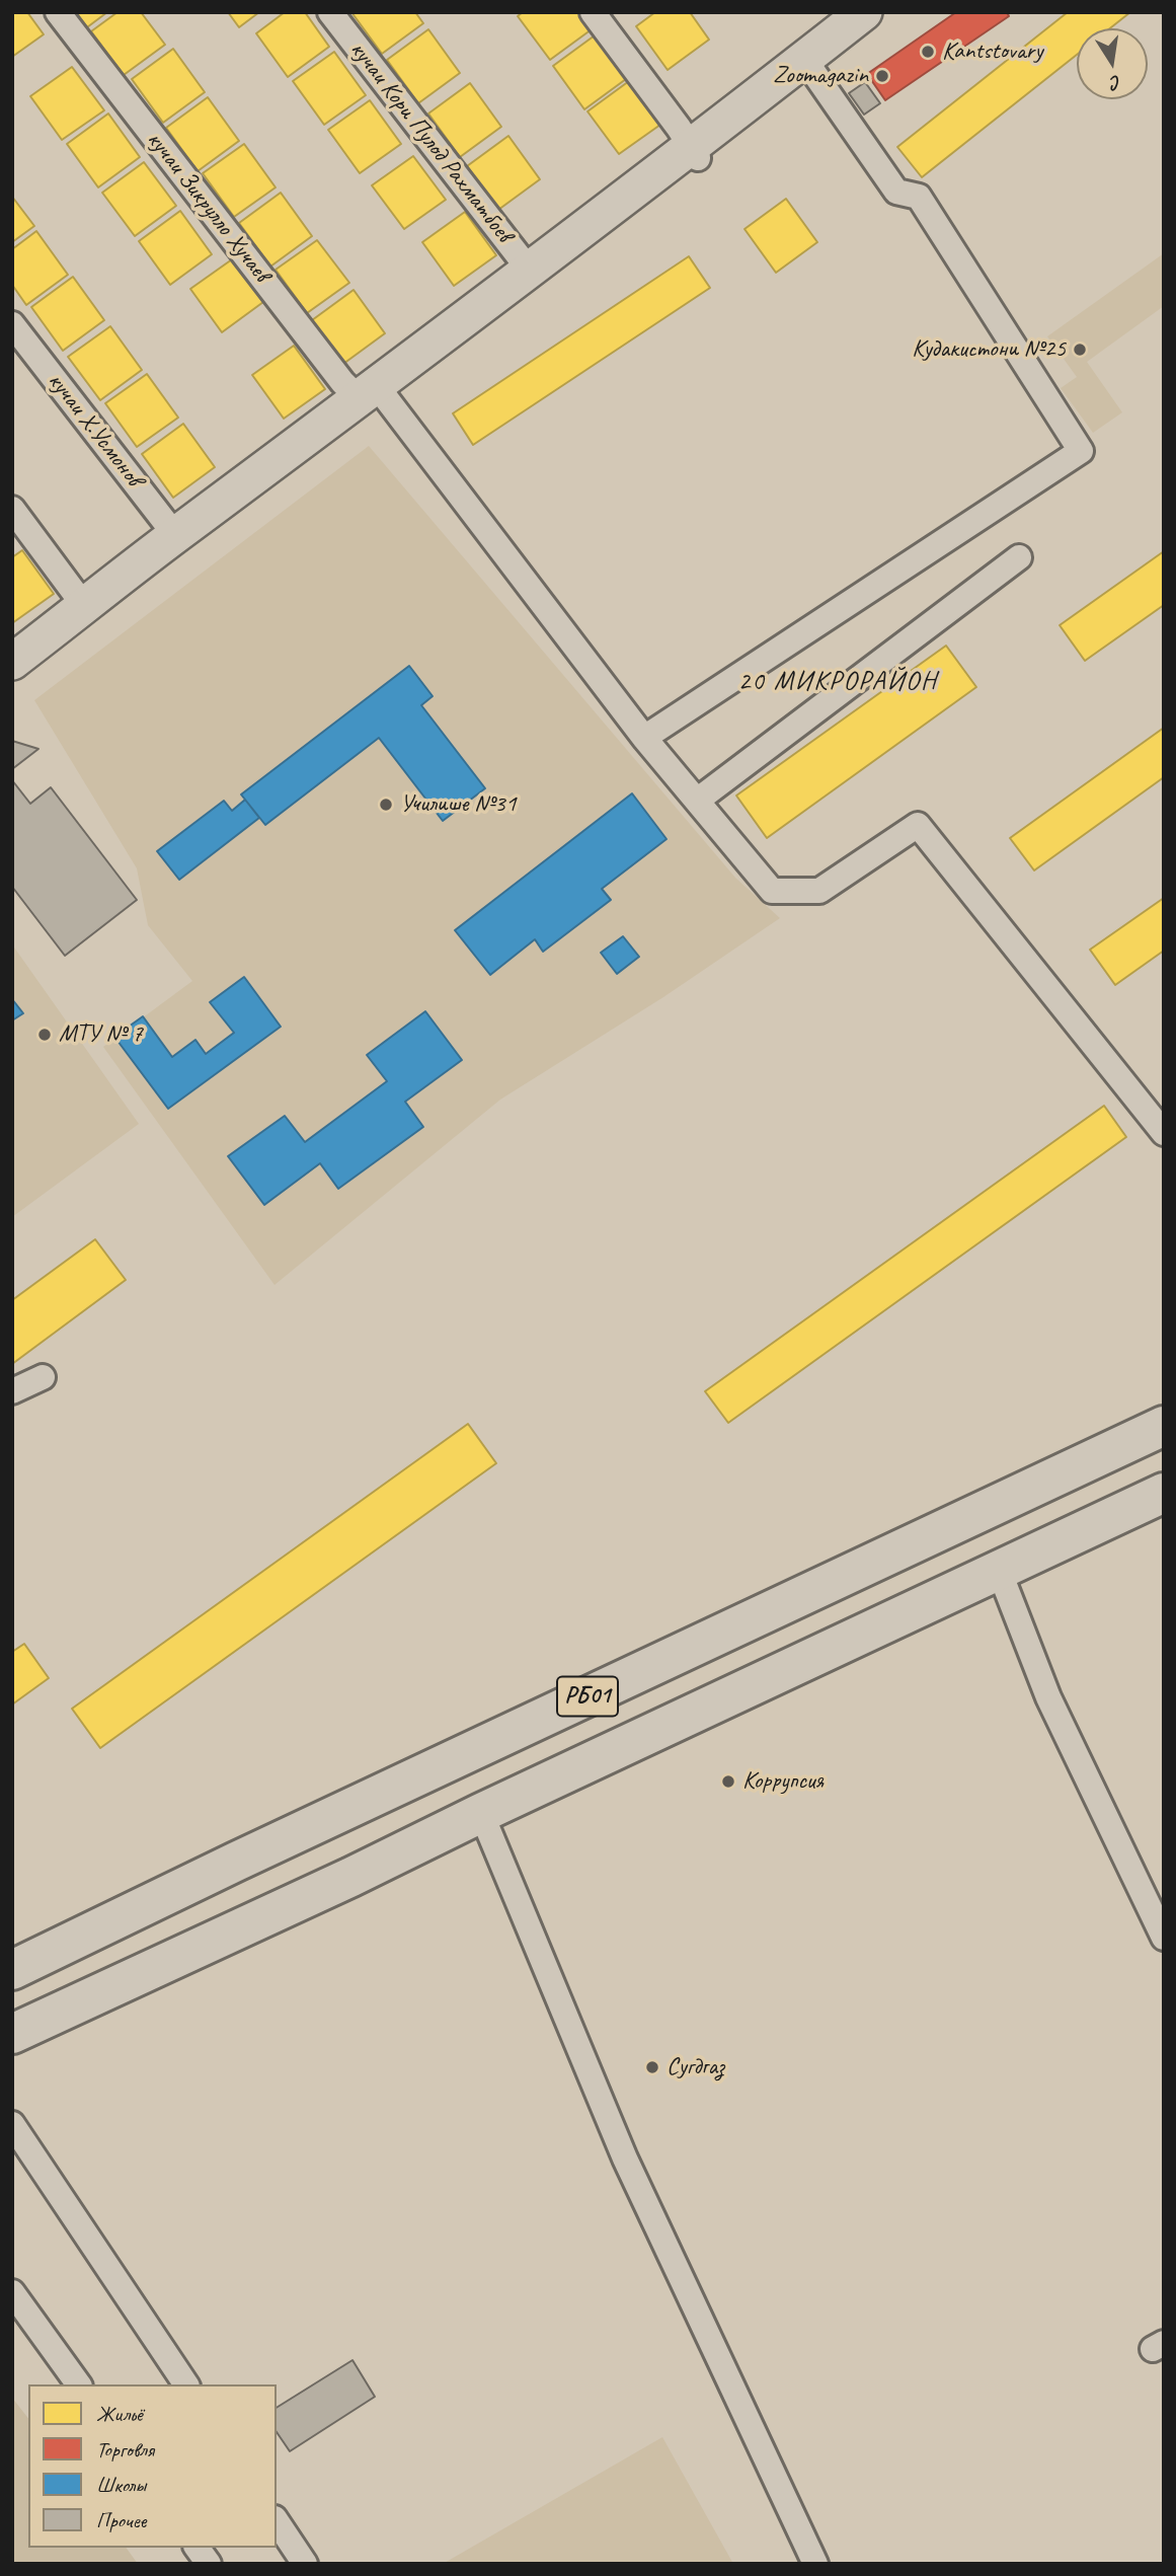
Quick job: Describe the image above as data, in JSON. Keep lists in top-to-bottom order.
{
  "streets": {
    "highway": ["РБ01"],
    "street": ["кучаи Кори Пулод Рахматбоев", "кучаи Зикрулло Хучаев", "кучаи Х.Усмонов"]
  },
  "districts": ["20 МИКРОРАЙОН"],
  "places": [
    "Kantstovary",
    "Zoomagazin",
    "Кудакистони №25",
    "Училише №31",
    "МТУ № 7",
    "Коррупсия",
    "Сугдгаз"
  ],
  "legend": [
    "Жильё",
    "Торговля",
    "Школы",
    "Прочее"
  ],
  "north": "bottom"
}
